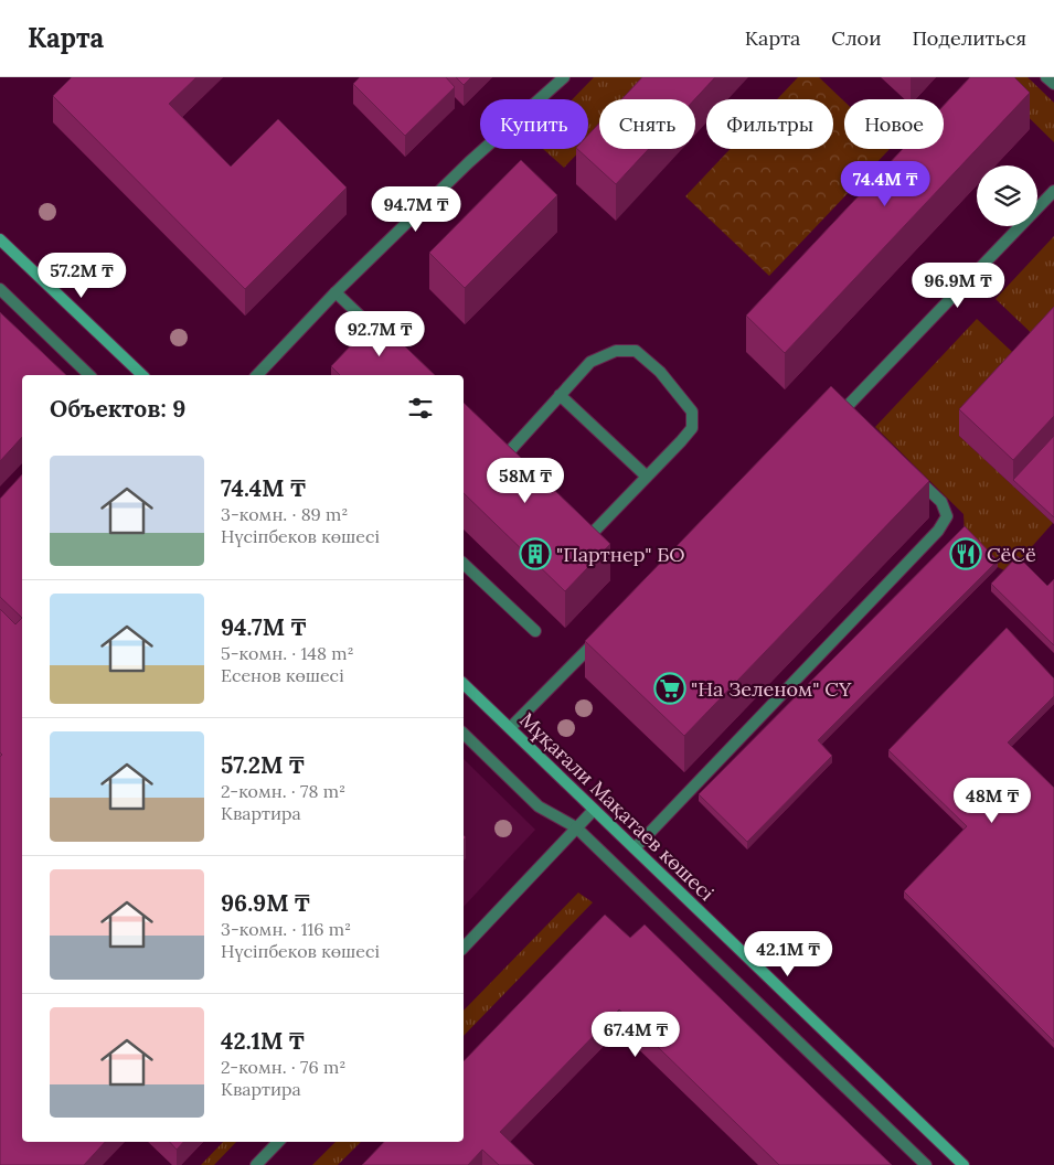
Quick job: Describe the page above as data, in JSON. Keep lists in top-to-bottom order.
{
  "streets": {
    "main road": ["Мұқағали Мақатаев көшесі"]
  },
  "places": {
    "building": ["\"Партнер\" БО"],
    "restaurant": ["СёСё"],
    "supermarket": ["\"На Зеленом\" СҮ"]
  },
  "page": {
    "header": "Карта",
    "nav": ["Карта", "Слои", "Поделиться"],
    "chip": [
      "Купить",
      "Снять",
      "Фильтры",
      "Новое"
    ],
    "price": [
      "74.4M ₸",
      "94.7M ₸",
      "57.2M ₸",
      "96.9M ₸",
      "92.7M ₸",
      "58M ₸",
      "48M ₸",
      "42.1M ₸",
      "67.4M ₸"
    ],
    "heading": "Объектов: 9",
    "list": [
      {
        "name": "74.4M ₸",
        "note": "3-комн. · 89 m² · Нүсіпбеков көшесі"
      },
      {
        "name": "94.7M ₸",
        "note": "5-комн. · 148 m² · Есенов көшесі"
      },
      {
        "name": "57.2M ₸",
        "note": "2-комн. · 78 m² · Квартира"
      },
      {
        "name": "96.9M ₸",
        "note": "3-комн. · 116 m² · Нүсіпбеков көшесі"
      },
      {
        "name": "42.1M ₸",
        "note": "2-комн. · 76 m² · Квартира"
      }
    ]
  }
}
